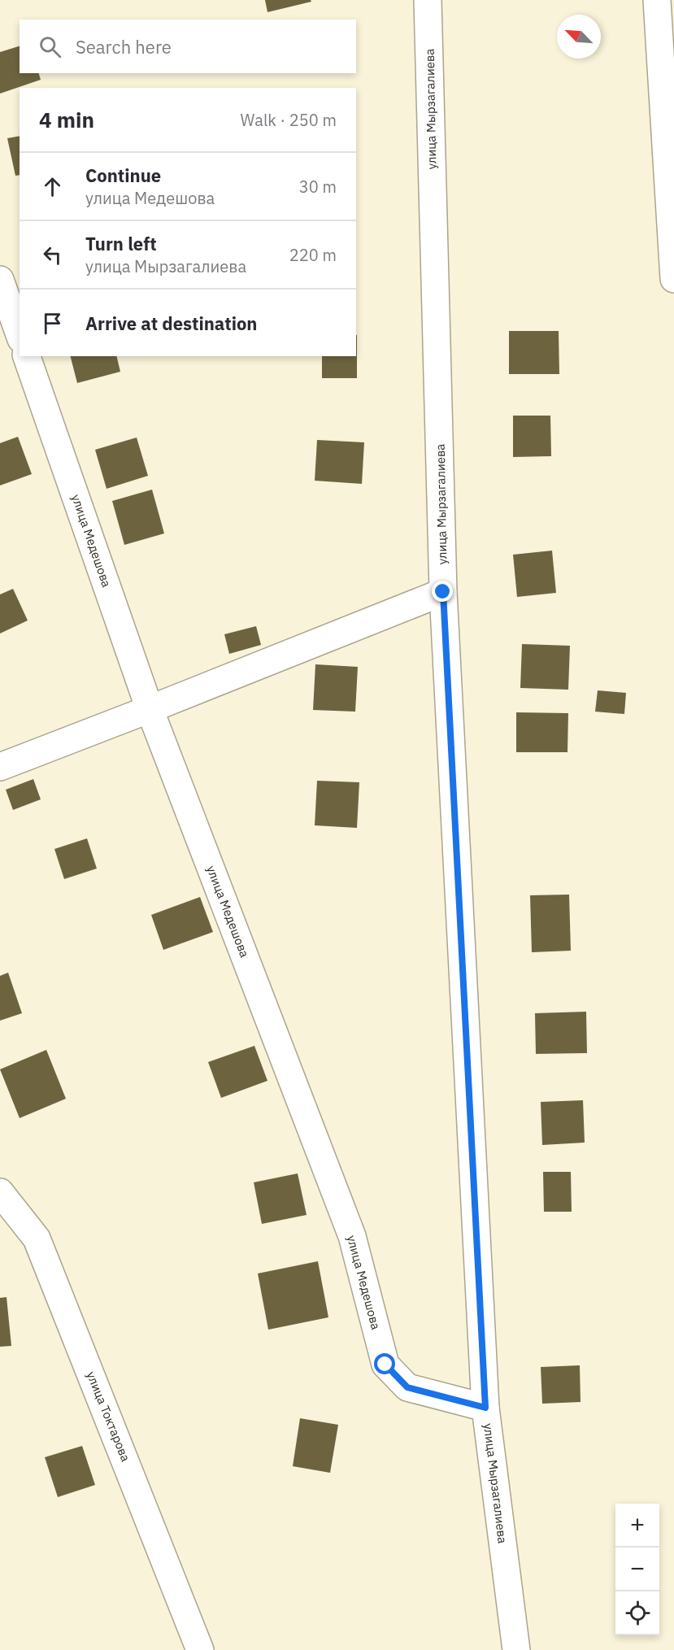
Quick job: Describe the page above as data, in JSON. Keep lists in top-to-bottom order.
{
  "streets": {
    "street": ["улица Мырзагалиева", "улица Медешова", "улица Токтарова"]
  },
  "crossings": [
    ["улица Мырзагалиева", "улица Медешова"]
  ],
  "north": "top left",
  "page": {
    "search": "Search here",
    "heading": ["4 min", "Walk · 250 m"],
    "list": [
      ["Continue", "улица Медешова", "30 m"],
      ["Turn left", "улица Мырзагалиева", "220 m"],
      "Arrive at destination"
    ],
    "map_buttons": ["+", "−"]
  }
}
